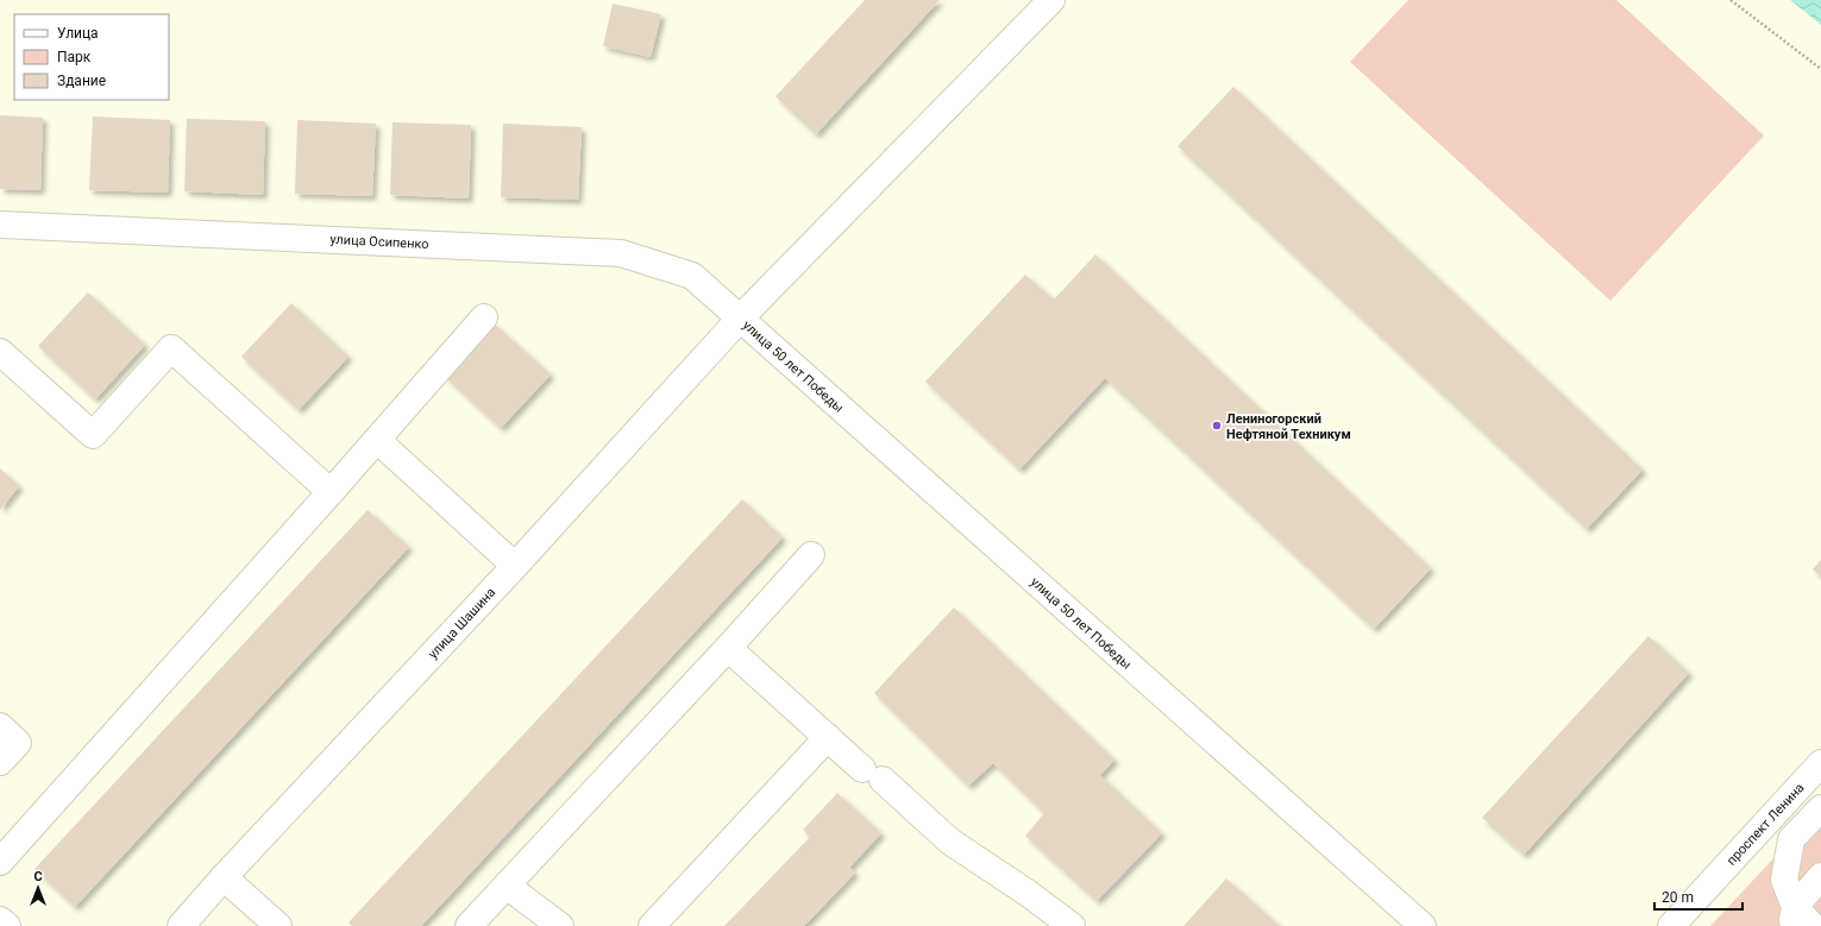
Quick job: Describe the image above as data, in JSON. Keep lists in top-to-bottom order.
{
  "streets": {
    "street": [
      "улица Осипенко",
      "улица 50 лет Победы",
      "улица Шашина",
      "проспект Ленина"
    ]
  },
  "crossings": [
    ["улица Осипенко", "улица 50 лет Победы"],
    ["улица Осипенко", "улица Шашина"],
    ["улица 50 лет Победы", "улица Шашина"]
  ],
  "places": ["Лениногорский Нефтяной Техникум"],
  "legend": ["Улица", "Парк", "Здание"],
  "scale_bar": "20 m",
  "north": "top"
}
